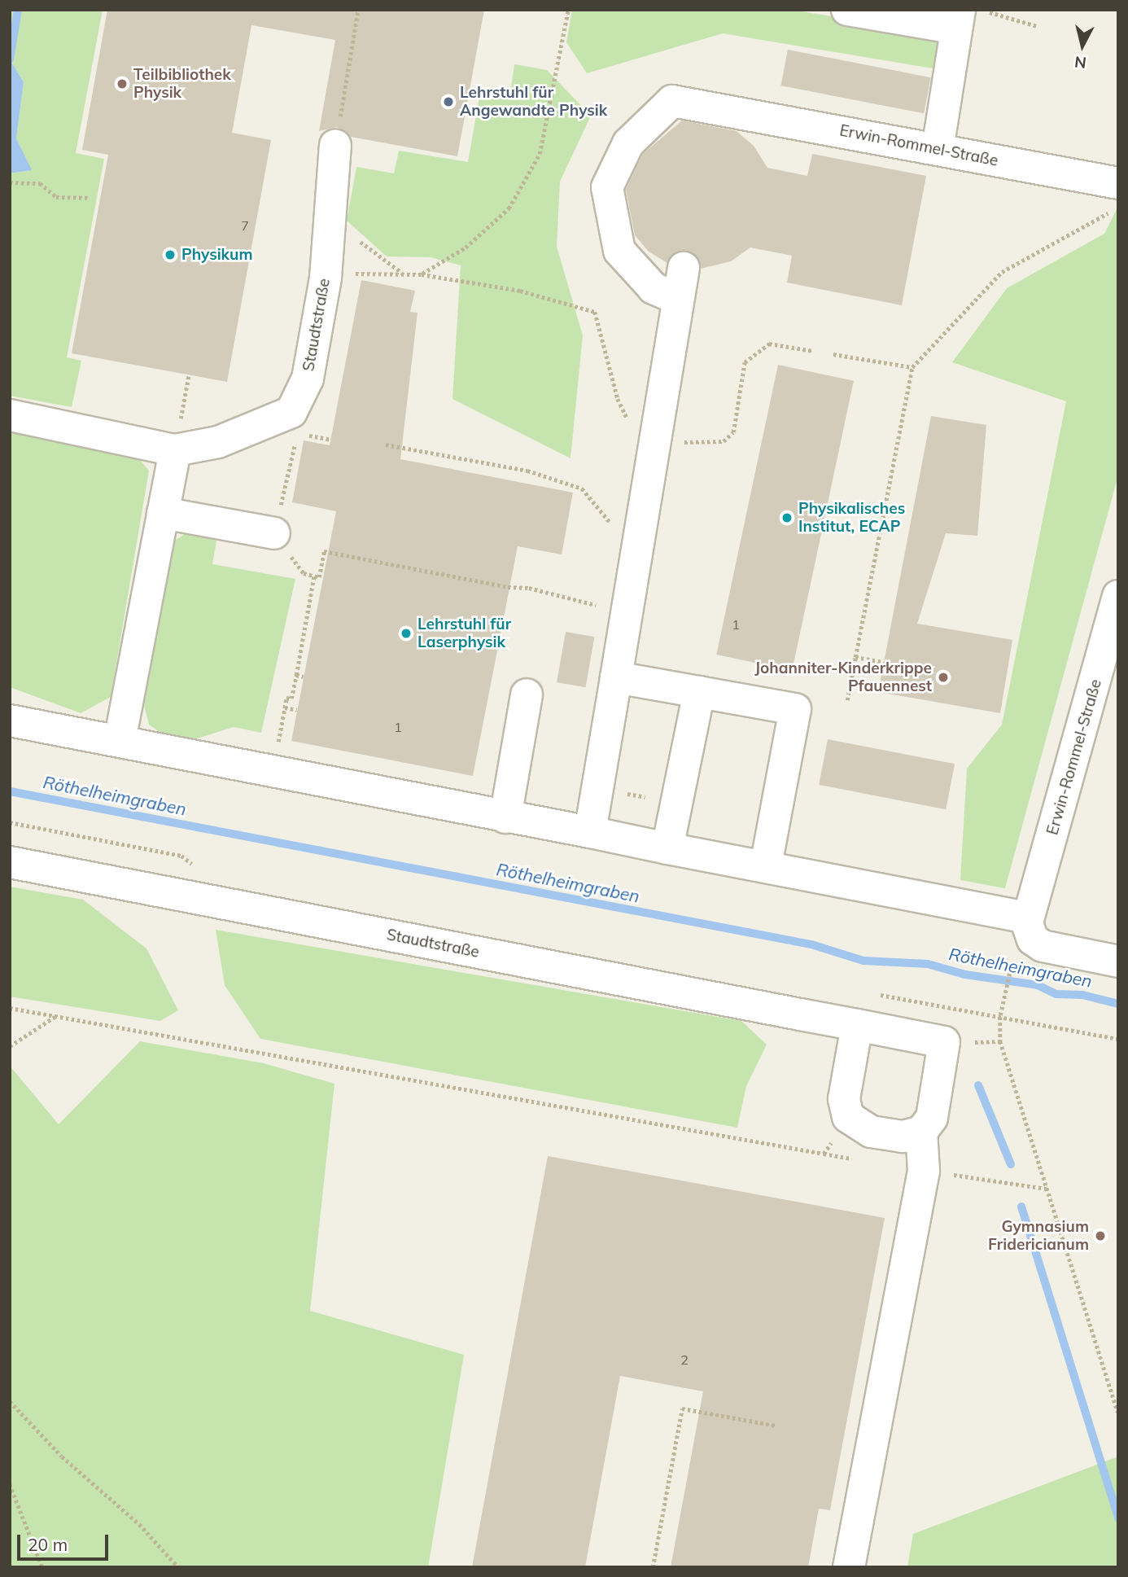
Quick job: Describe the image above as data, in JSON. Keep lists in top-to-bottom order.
{
  "streets": {
    "street": ["Erwin-Rommel-Straße", "Staudtstraße"]
  },
  "water": ["Röthelheimgraben"],
  "places": [
    "Teilbibliothek Physik",
    "Lehrstuhl für Angewandte Physik",
    "Physikum",
    "Physikalisches Institut, ECAP",
    "Lehrstuhl für Laserphysik",
    "Johanniter-Kinderkrippe Pfauennest",
    "Gymnasium Fridericianum"
  ],
  "house_numbers": [
    "7",
    "1",
    "1",
    "2"
  ],
  "scale_bar": "20 m",
  "north": "bottom"
}
